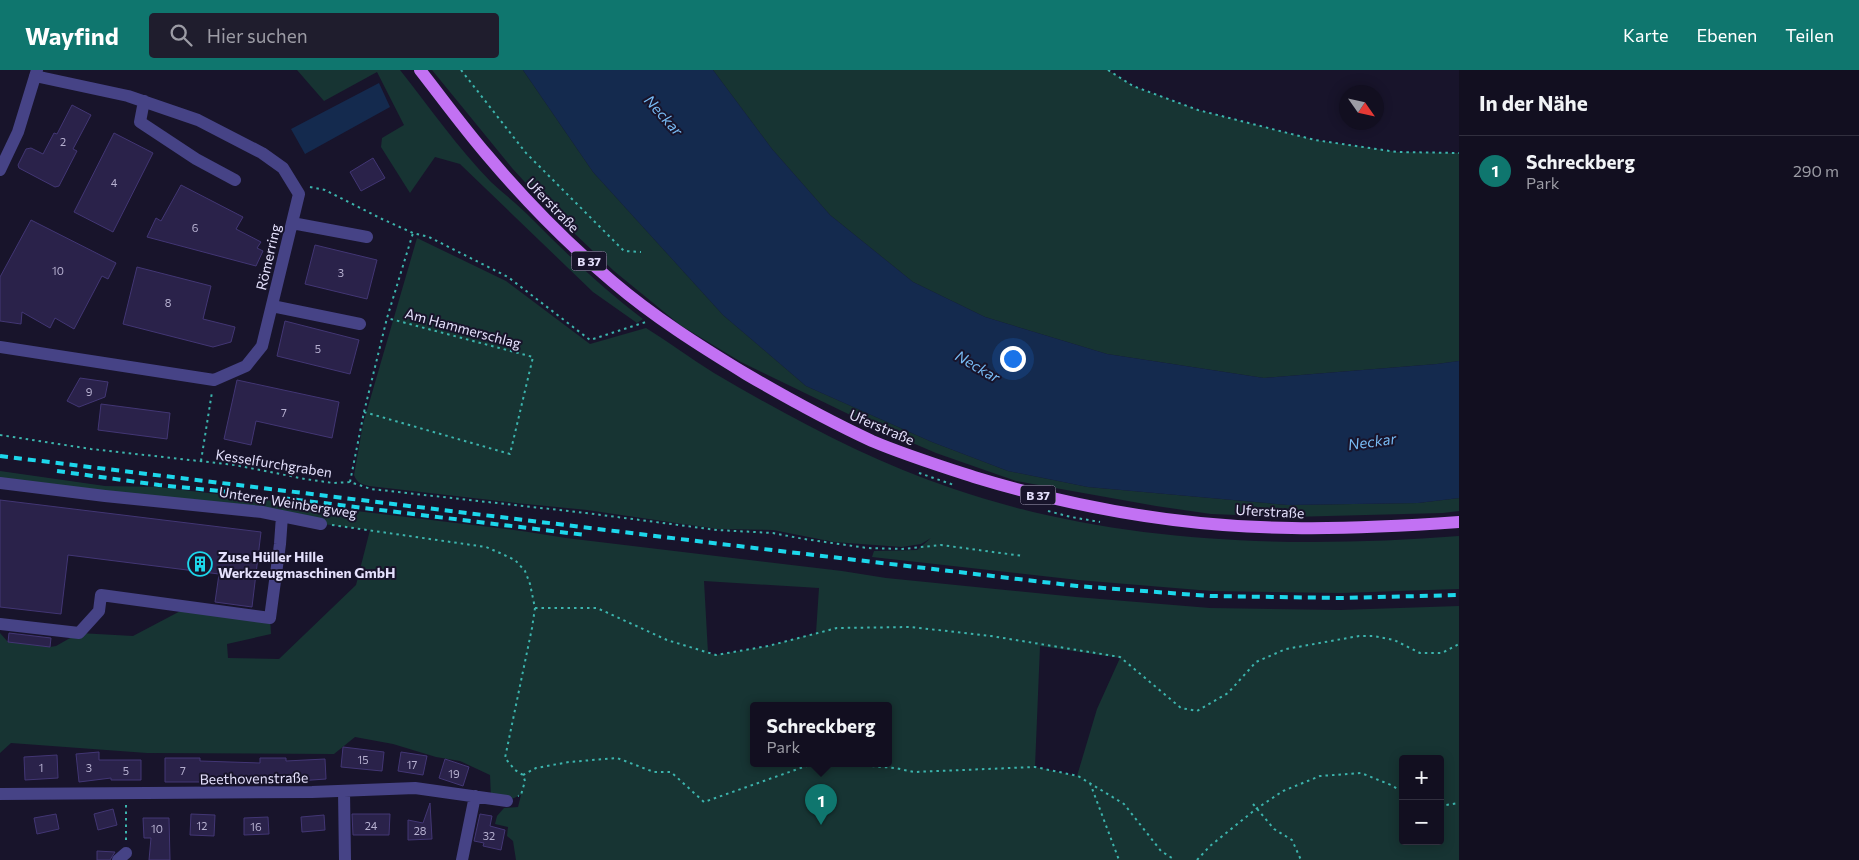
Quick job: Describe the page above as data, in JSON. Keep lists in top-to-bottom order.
{
  "streets": {
    "main road": ["Uferstraße", "B 37"],
    "street": ["Römerring", "Unterer Weinbergweg", "Beethovenstraße"],
    "path": ["Am Hammerschlag", "Kesselfurchgraben"]
  },
  "crossings": [
    ["Am Hammerschlag", "Kesselfurchgraben"]
  ],
  "water": ["Neckar"],
  "places": {
    "building": ["Zuse Hüller Hille Werkzeugmaschinen GmbH"]
  },
  "house_numbers": [
    "2",
    "4",
    "6",
    "10",
    "3",
    "8",
    "5",
    "9",
    "7",
    "15",
    "17",
    "1",
    "3",
    "5",
    "7",
    "19",
    "12",
    "24",
    "16",
    "10",
    "28",
    "32"
  ],
  "north": "bottom right",
  "page": {
    "header": "Wayfind",
    "search": "Hier suchen",
    "nav": ["Karte", "Ebenen", "Teilen"],
    "heading": "In der Nähe",
    "list": [
      {
        "mark": "1",
        "name": "Schreckberg",
        "note": "Park",
        "value": "290 m"
      }
    ],
    "popup": ["Schreckberg", "Park"],
    "map_buttons": ["+", "−"],
    "pins": "1"
  }
}
